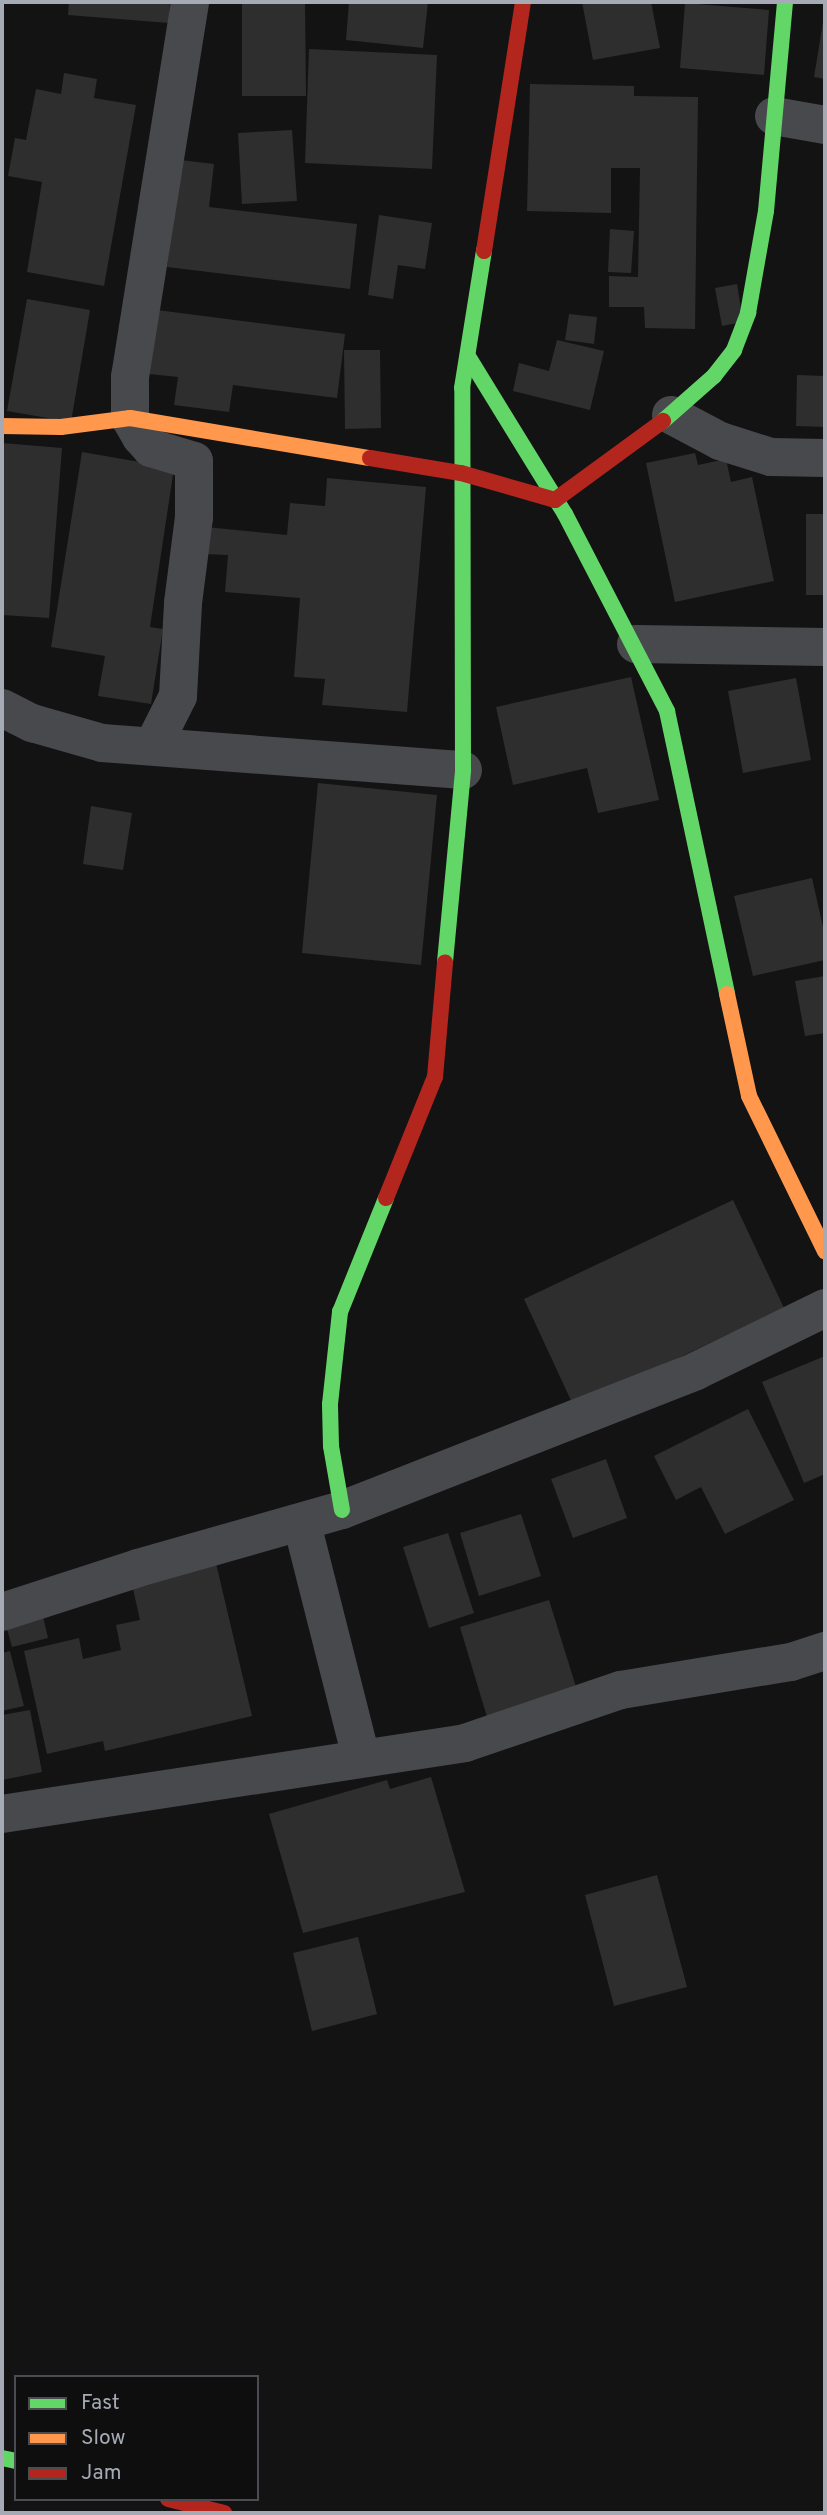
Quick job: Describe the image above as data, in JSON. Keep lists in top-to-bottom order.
{
  "legend": ["Fast", "Slow", "Jam"]
}
